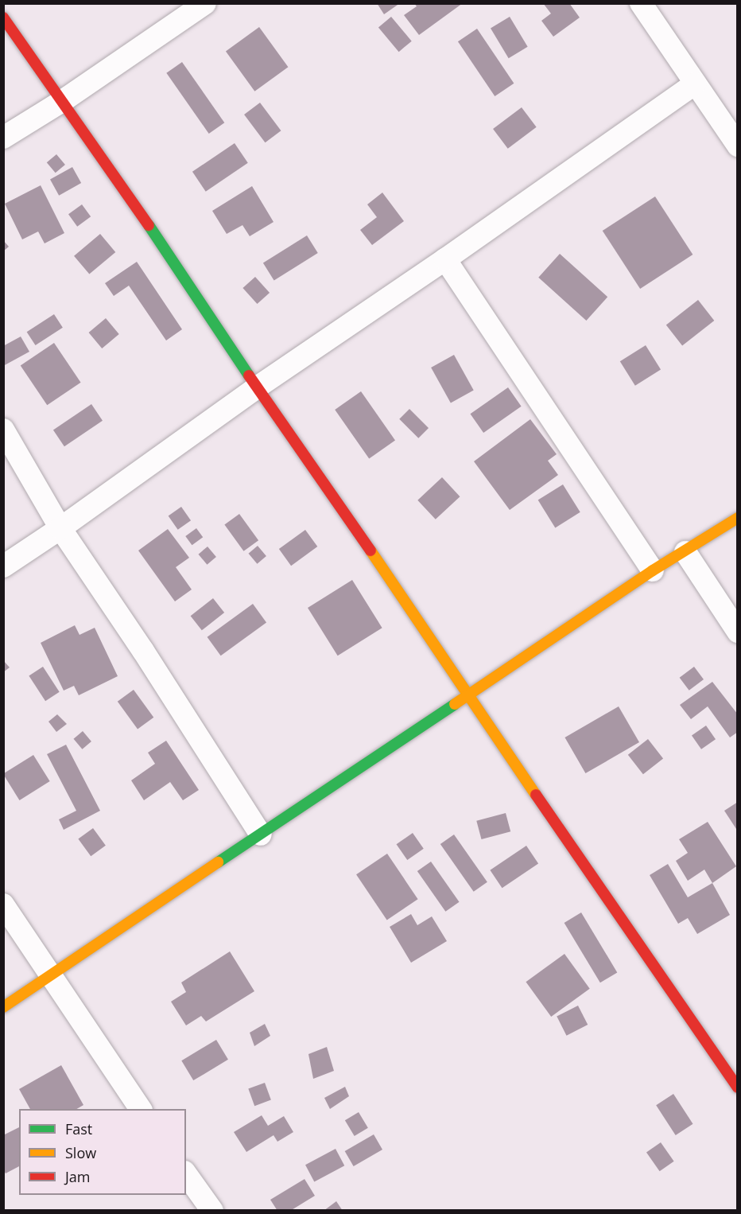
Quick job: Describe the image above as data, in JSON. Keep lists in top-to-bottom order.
{
  "legend": ["Fast", "Slow", "Jam"]
}
